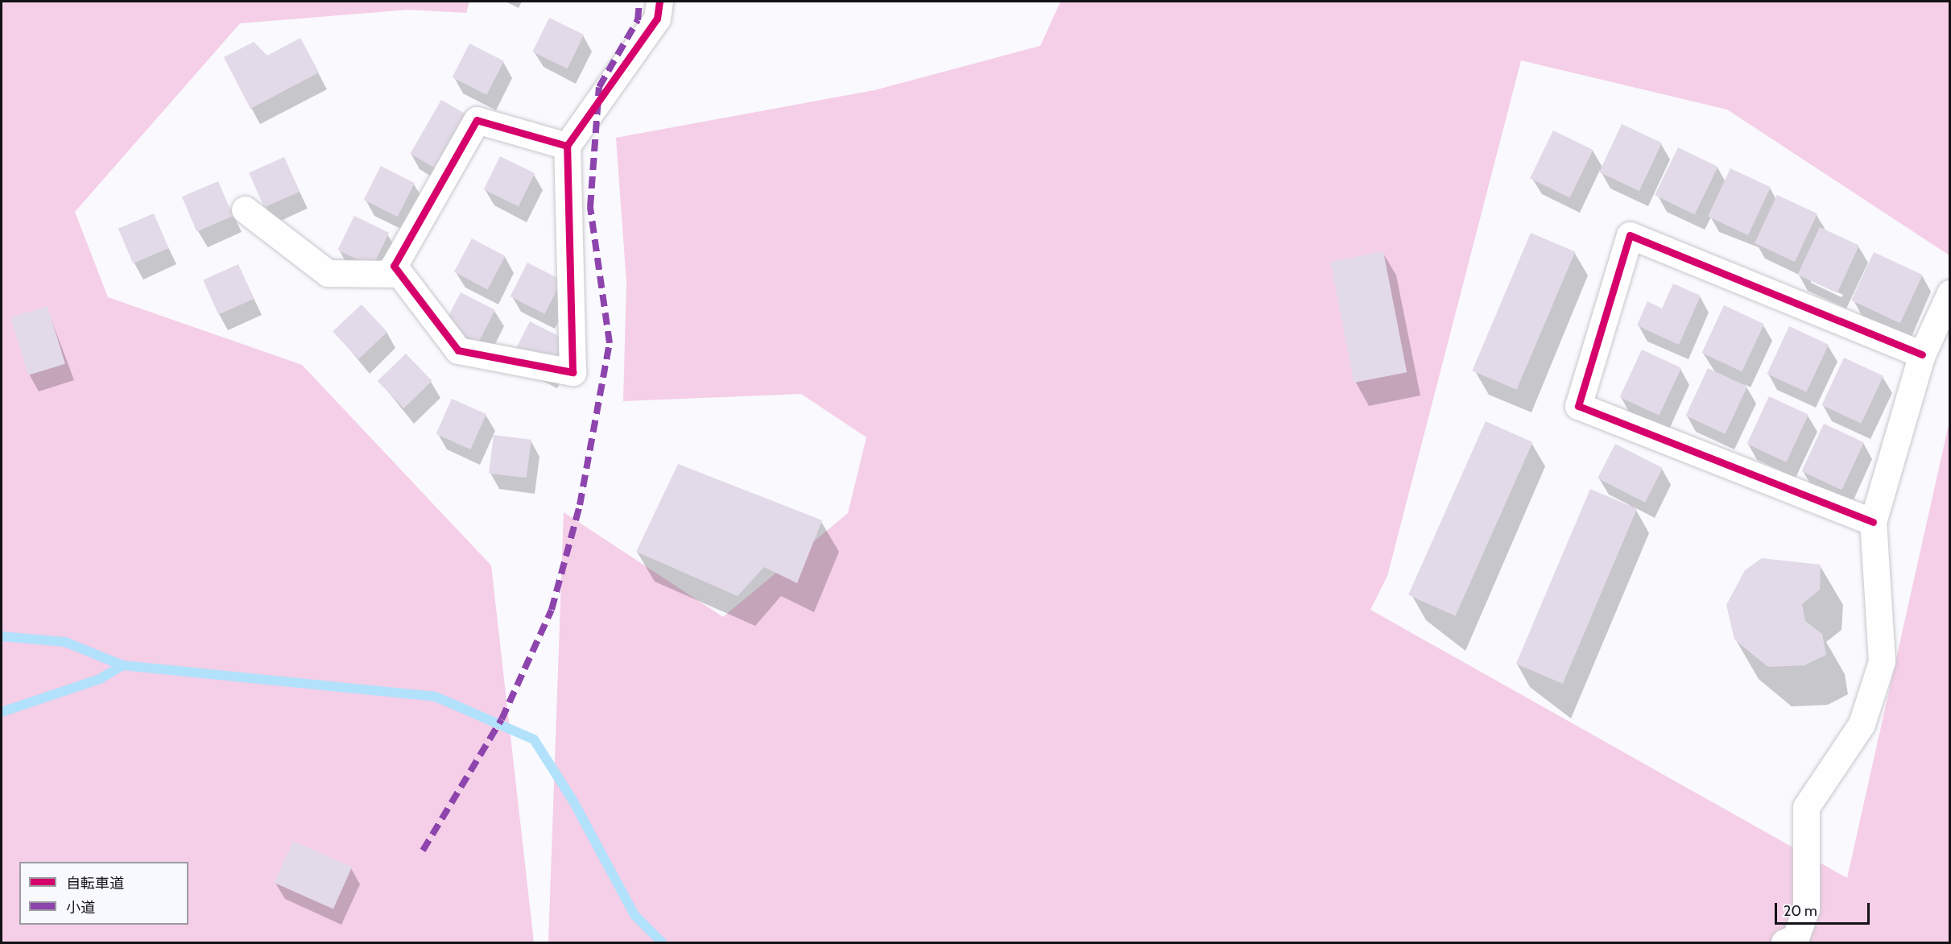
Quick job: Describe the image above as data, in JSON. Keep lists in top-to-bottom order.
{
  "legend": ["自転車道", "小道"],
  "scale_bar": "20 m"
}
